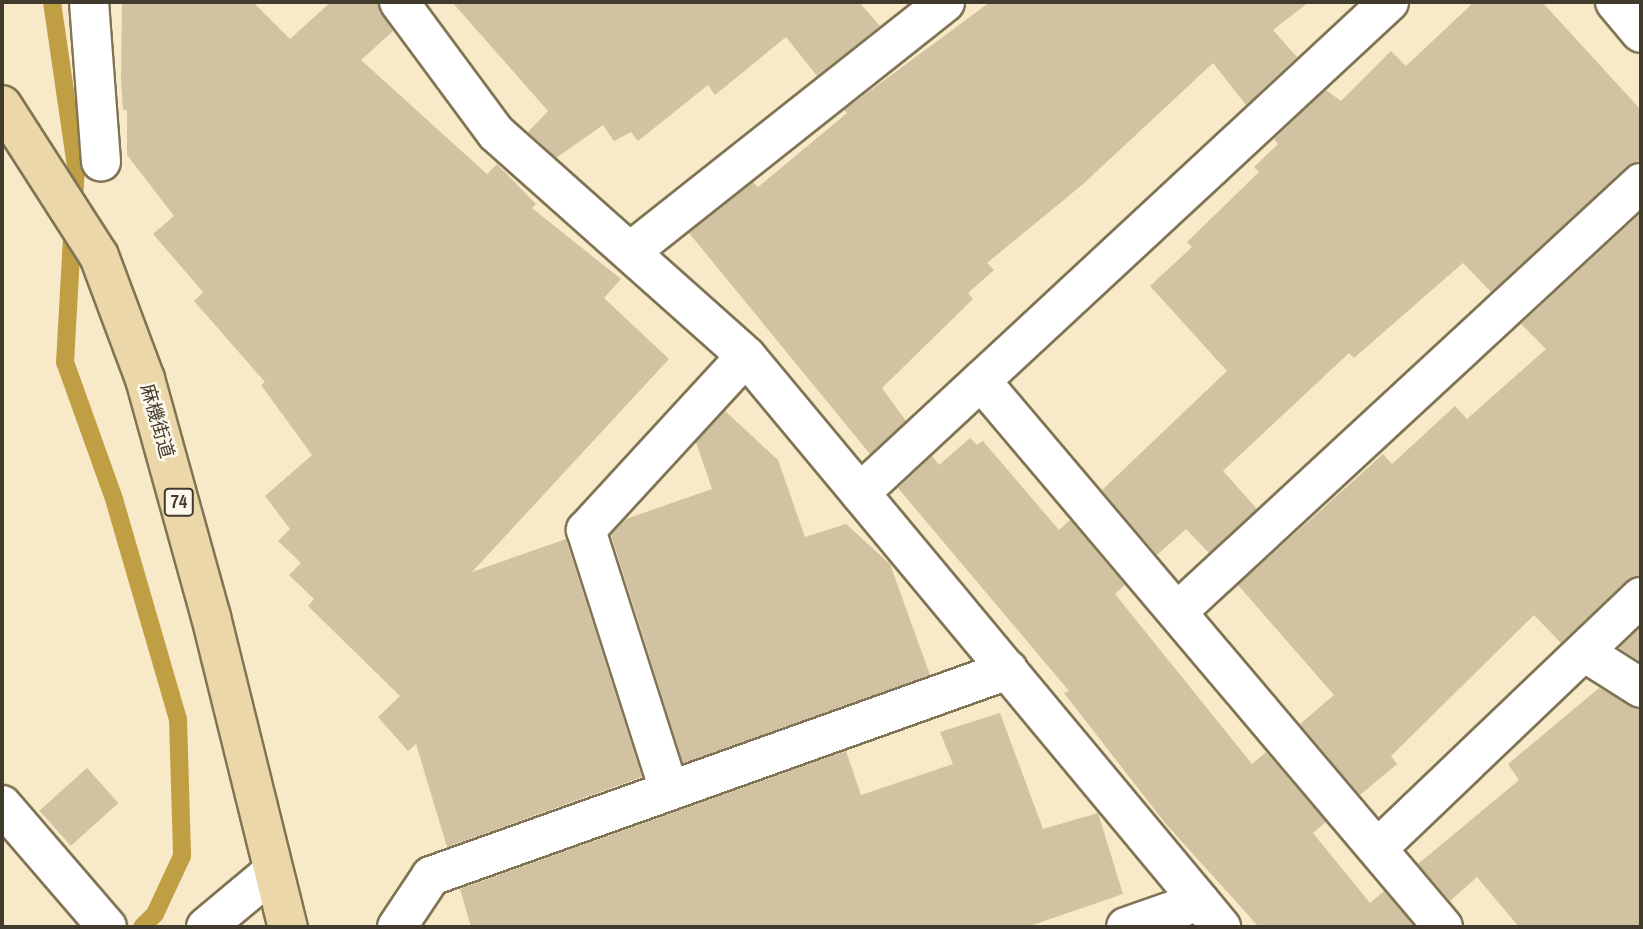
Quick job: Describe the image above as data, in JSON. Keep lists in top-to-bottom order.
{
  "streets": {
    "main road": ["麻機街道", "74"]
  }
}
